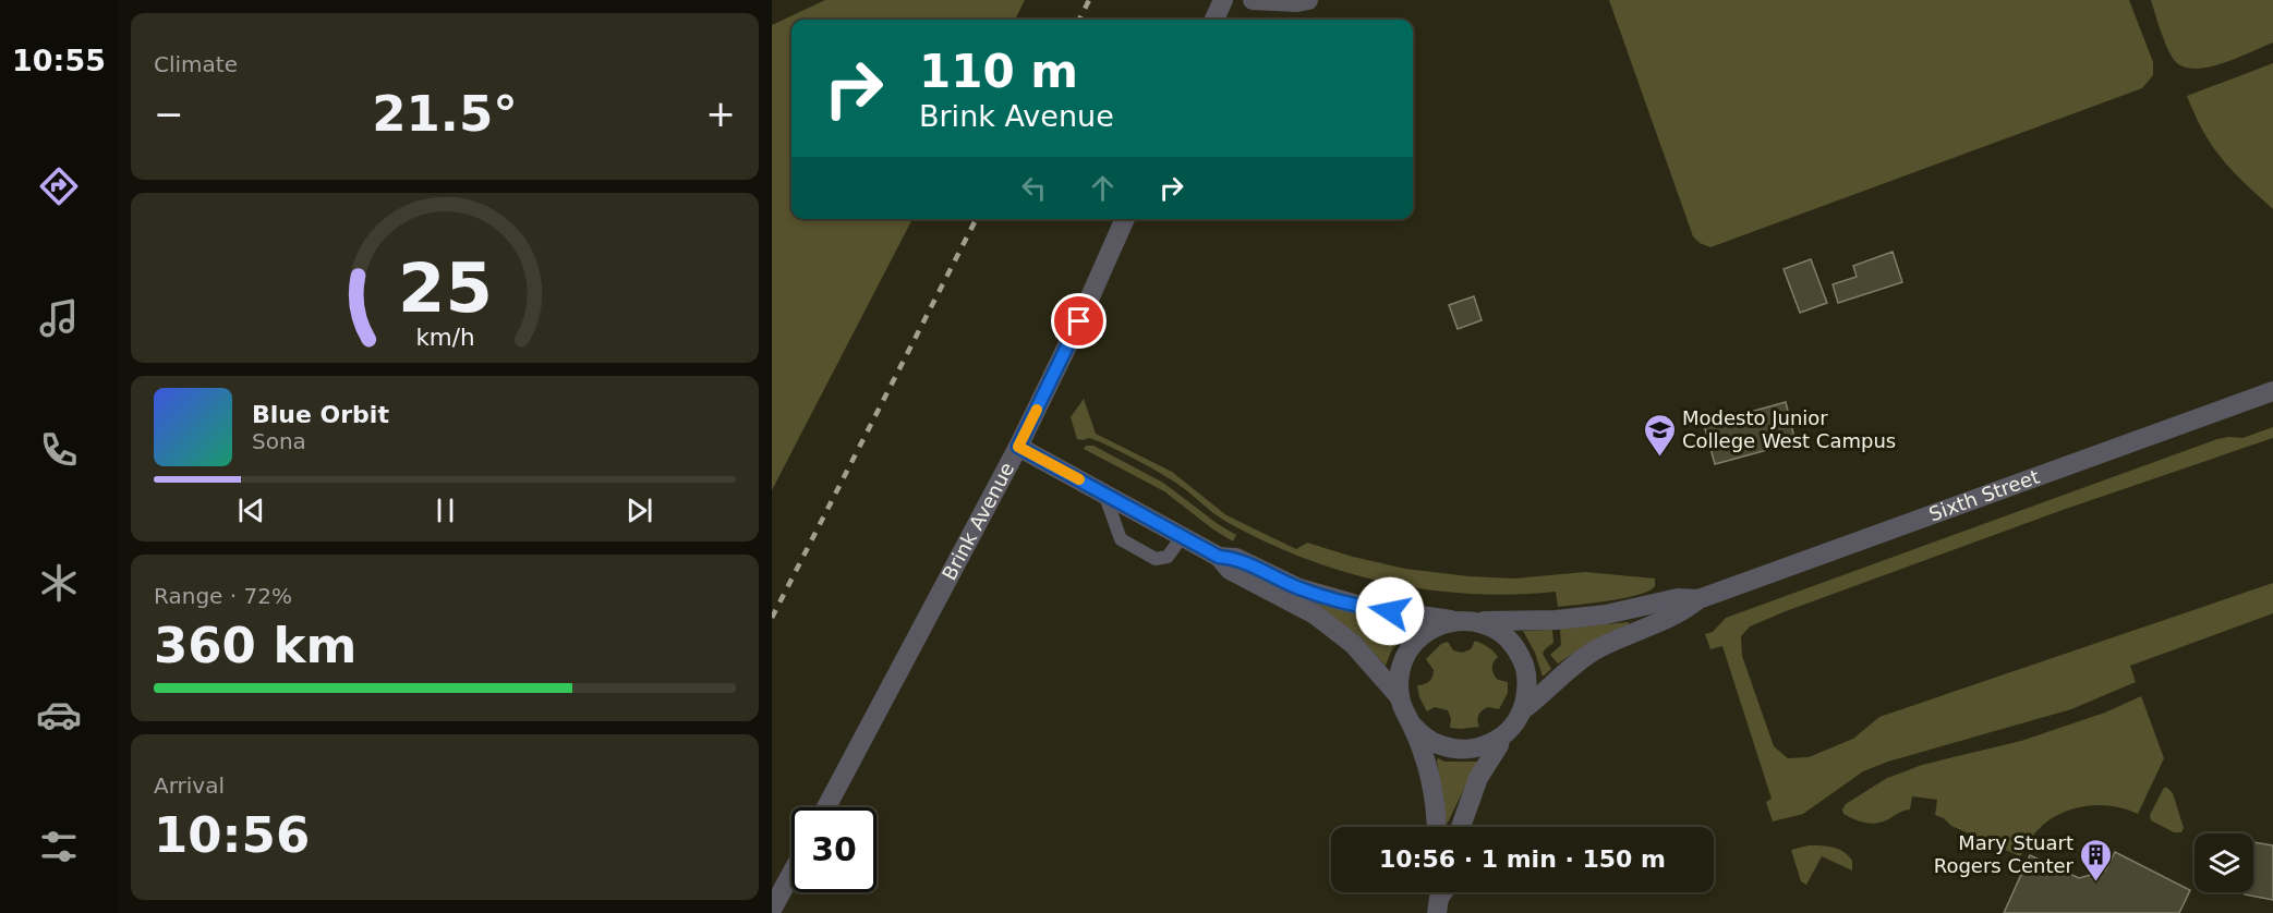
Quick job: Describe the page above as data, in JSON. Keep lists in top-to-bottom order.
{
  "streets": {
    "street": ["Sixth Street", "Brink Avenue"]
  },
  "places": {
    "school or university": ["Modesto Junior College West Campus"],
    "building": ["Mary Stuart Rogers Center"]
  },
  "page": {
    "tabs": "10:55",
    "tile": [
      "Climate",
      ["Range · 72%", "360 km"],
      ["Arrival", "10:56"]
    ],
    "turn": ["110 m", "Brink Avenue"],
    "heat": ["−", "21.5°", "+"],
    "song": ["Blue Orbit", "Sona"],
    "limit": "30",
    "trip": "10:56 · 1 min · 150 m",
    "gauge": ["25", "km/h"]
  }
}
